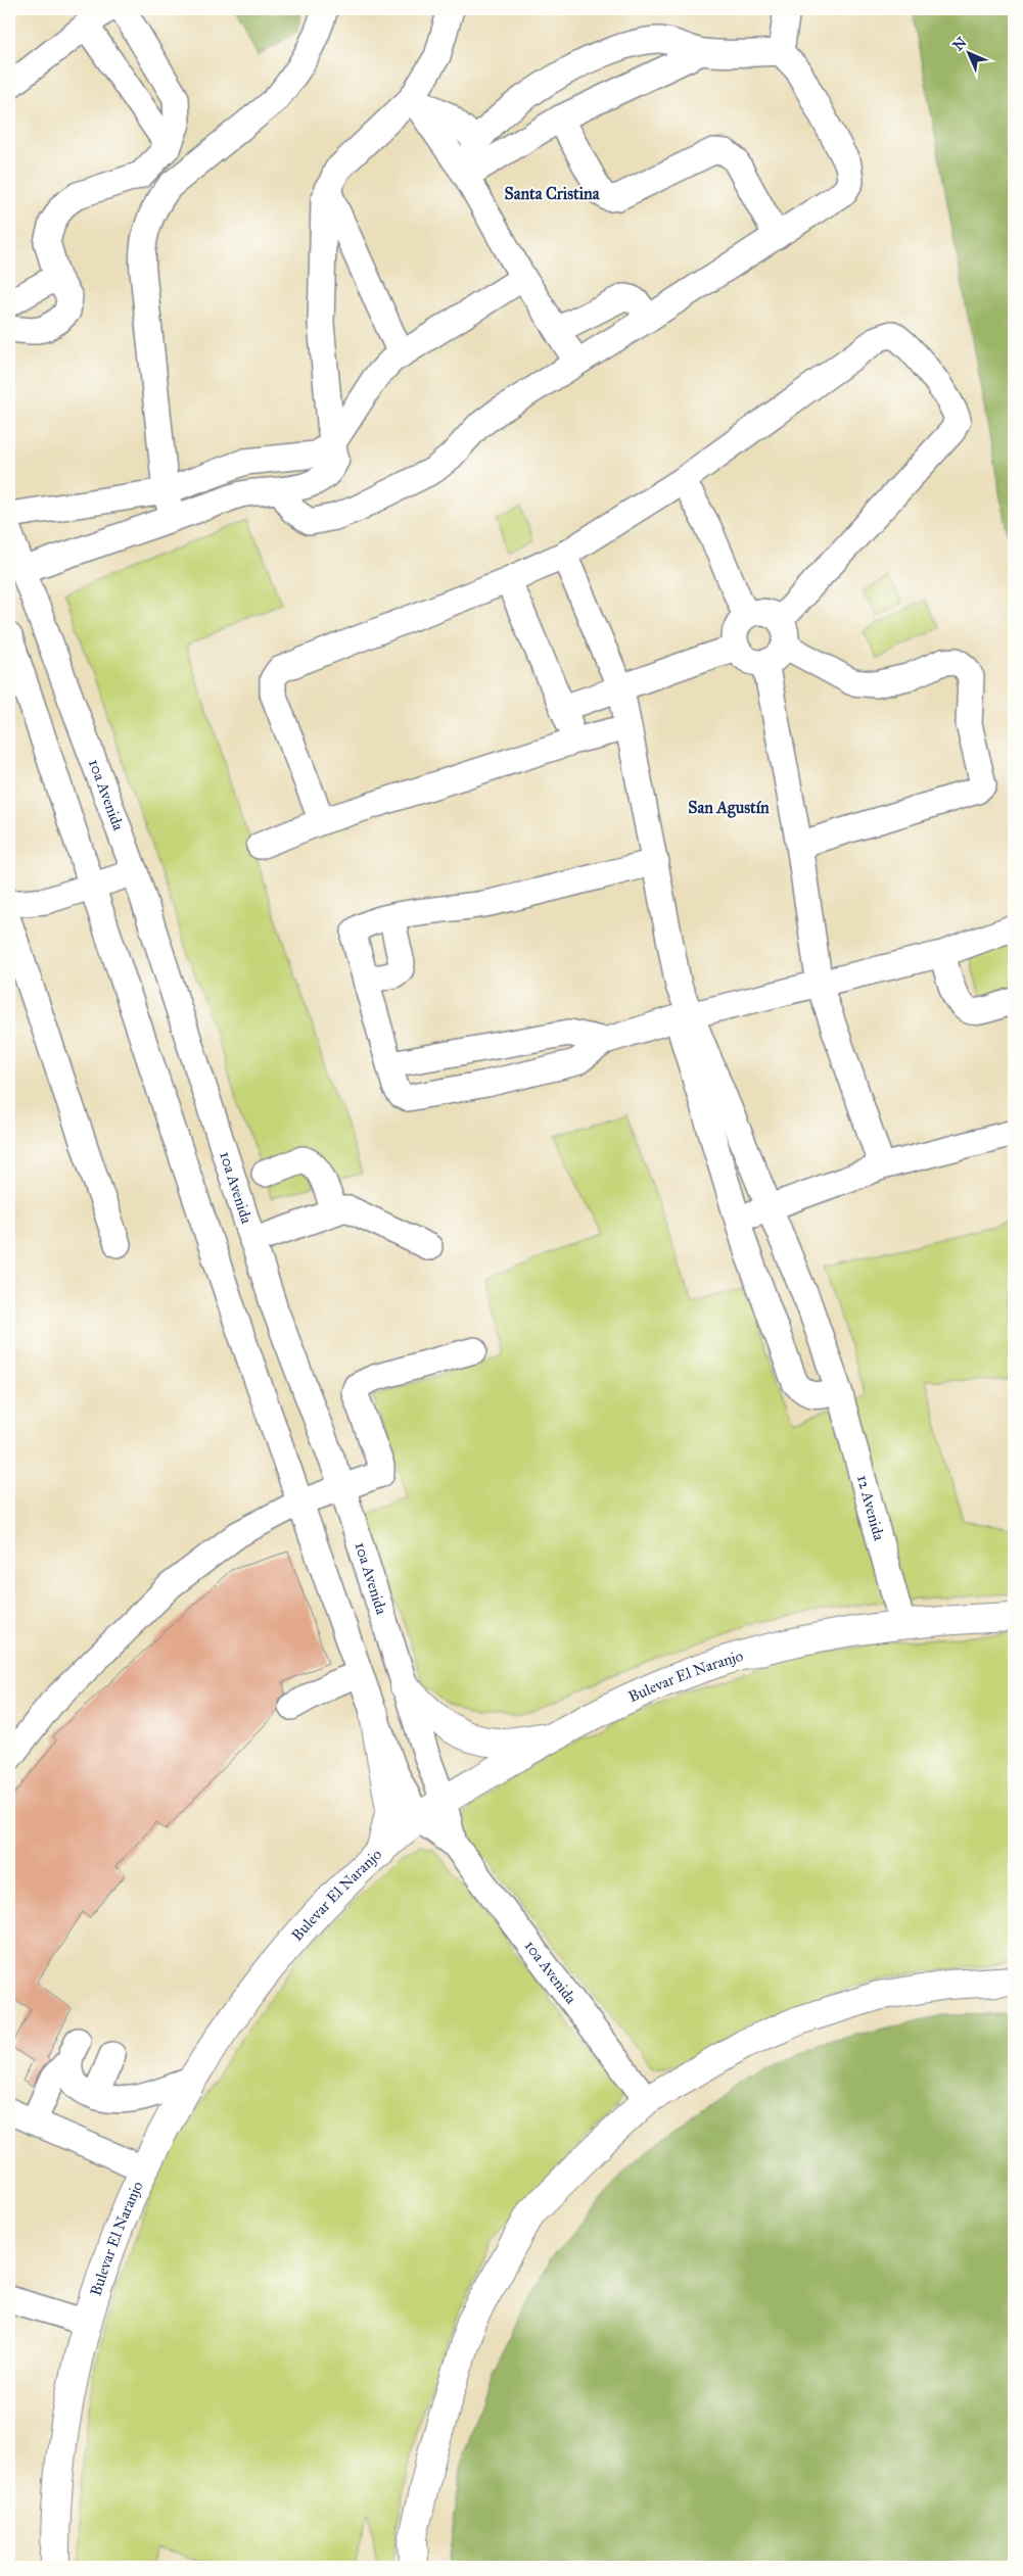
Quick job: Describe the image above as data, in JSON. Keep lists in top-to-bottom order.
{
  "streets": {
    "main road": ["Bulevar El Naranjo"],
    "street": ["10a Avenida", "12 Avenida"]
  },
  "crossings": [
    ["10a Avenida", "Bulevar El Naranjo"],
    ["12 Avenida", "Bulevar El Naranjo"]
  ],
  "districts": ["Santa Cristina", "San Agustín"],
  "north": "top left"
}
